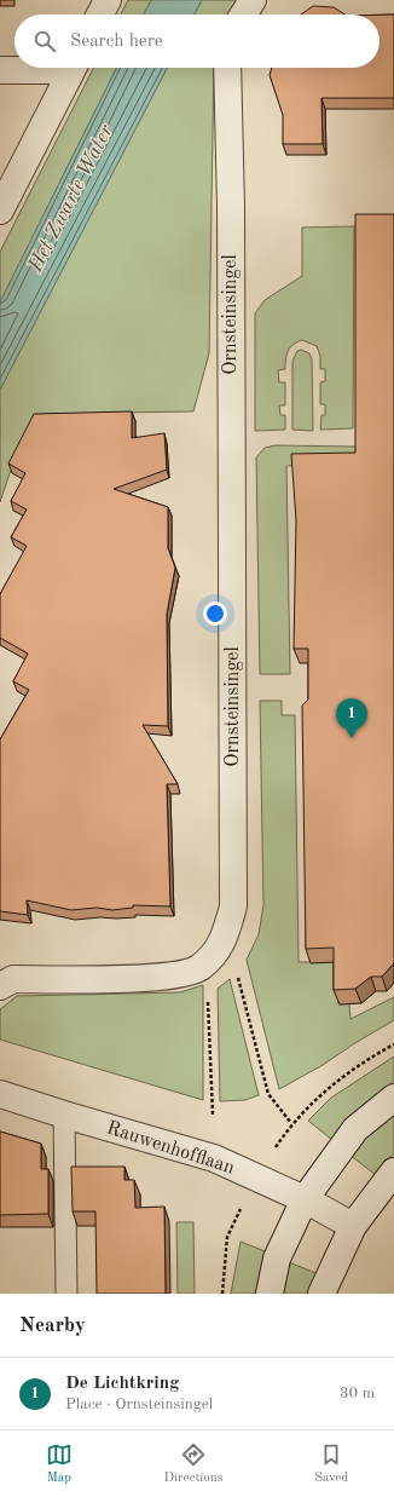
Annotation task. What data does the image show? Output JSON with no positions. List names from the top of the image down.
{
  "streets": {
    "street": ["Ornsteinsingel", "Rauwenhofflaan"]
  },
  "water": ["Het Zwarte Water"],
  "page": {
    "search": "Search here",
    "pins": "1",
    "heading": "Nearby",
    "list": [
      {
        "mark": "1",
        "name": "De Lichtkring",
        "note": "Place · Ornsteinsingel",
        "value": "30 m"
      }
    ],
    "nav": ["Map", "Directions", "Saved"]
  }
}
